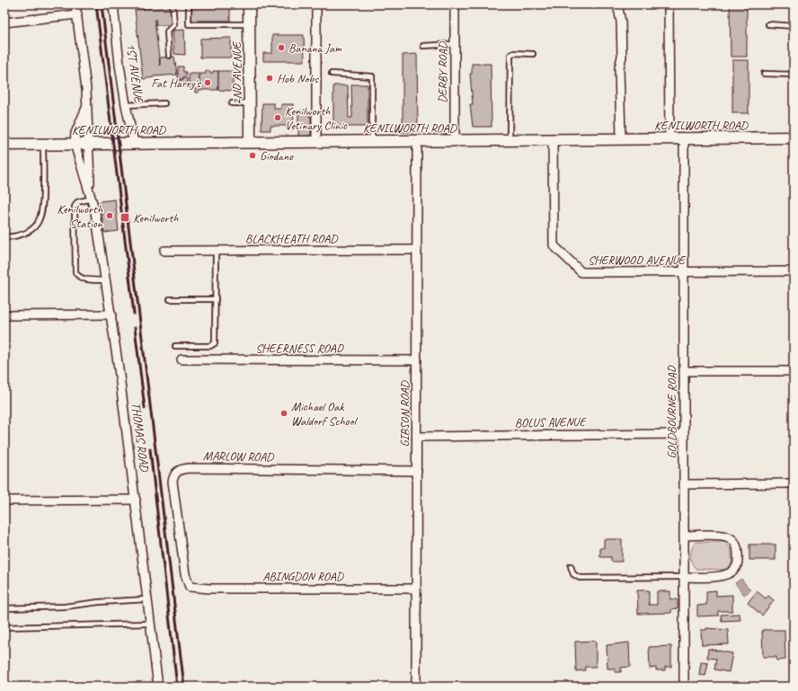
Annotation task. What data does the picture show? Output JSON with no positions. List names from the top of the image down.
{
  "streets": {
    "street": [
      "1ST AVENUE",
      "DERBY ROAD",
      "2ND AVENUE",
      "KENILWORTH ROAD",
      "BLACKHEATH ROAD",
      "SHERWOOD AVENUE",
      "SHEERNESS ROAD",
      "GOLDBOURNE ROAD",
      "GIBSON ROAD",
      "BOLUS AVENUE",
      "THOMAS ROAD",
      "MARLOW ROAD",
      "ABINGDON ROAD"
    ]
  },
  "crossings": [
    ["1ST AVENUE", "KENILWORTH ROAD"],
    ["DERBY ROAD", "KENILWORTH ROAD"],
    ["2ND AVENUE", "KENILWORTH ROAD"],
    ["KENILWORTH ROAD", "SHERWOOD AVENUE"],
    ["KENILWORTH ROAD", "GOLDBOURNE ROAD"],
    ["KENILWORTH ROAD", "GIBSON ROAD"],
    ["KENILWORTH ROAD", "THOMAS ROAD"],
    ["BLACKHEATH ROAD", "GIBSON ROAD"],
    ["SHERWOOD AVENUE", "GOLDBOURNE ROAD"],
    ["SHEERNESS ROAD", "GIBSON ROAD"],
    ["GOLDBOURNE ROAD", "BOLUS AVENUE"],
    ["GIBSON ROAD", "BOLUS AVENUE"],
    ["GIBSON ROAD", "MARLOW ROAD"],
    ["GIBSON ROAD", "ABINGDON ROAD"],
    ["MARLOW ROAD", "ABINGDON ROAD"]
  ],
  "places": {
    "other": [
      "Banana Jam",
      "Hob Nobs",
      "Fat Harry's",
      "Kenilworth Vetinary Clinic",
      "Giodano",
      "Kenilworth Station",
      "Michael Oak Waldorf School"
    ],
    "transit": ["Kenilworth"]
  }
}
